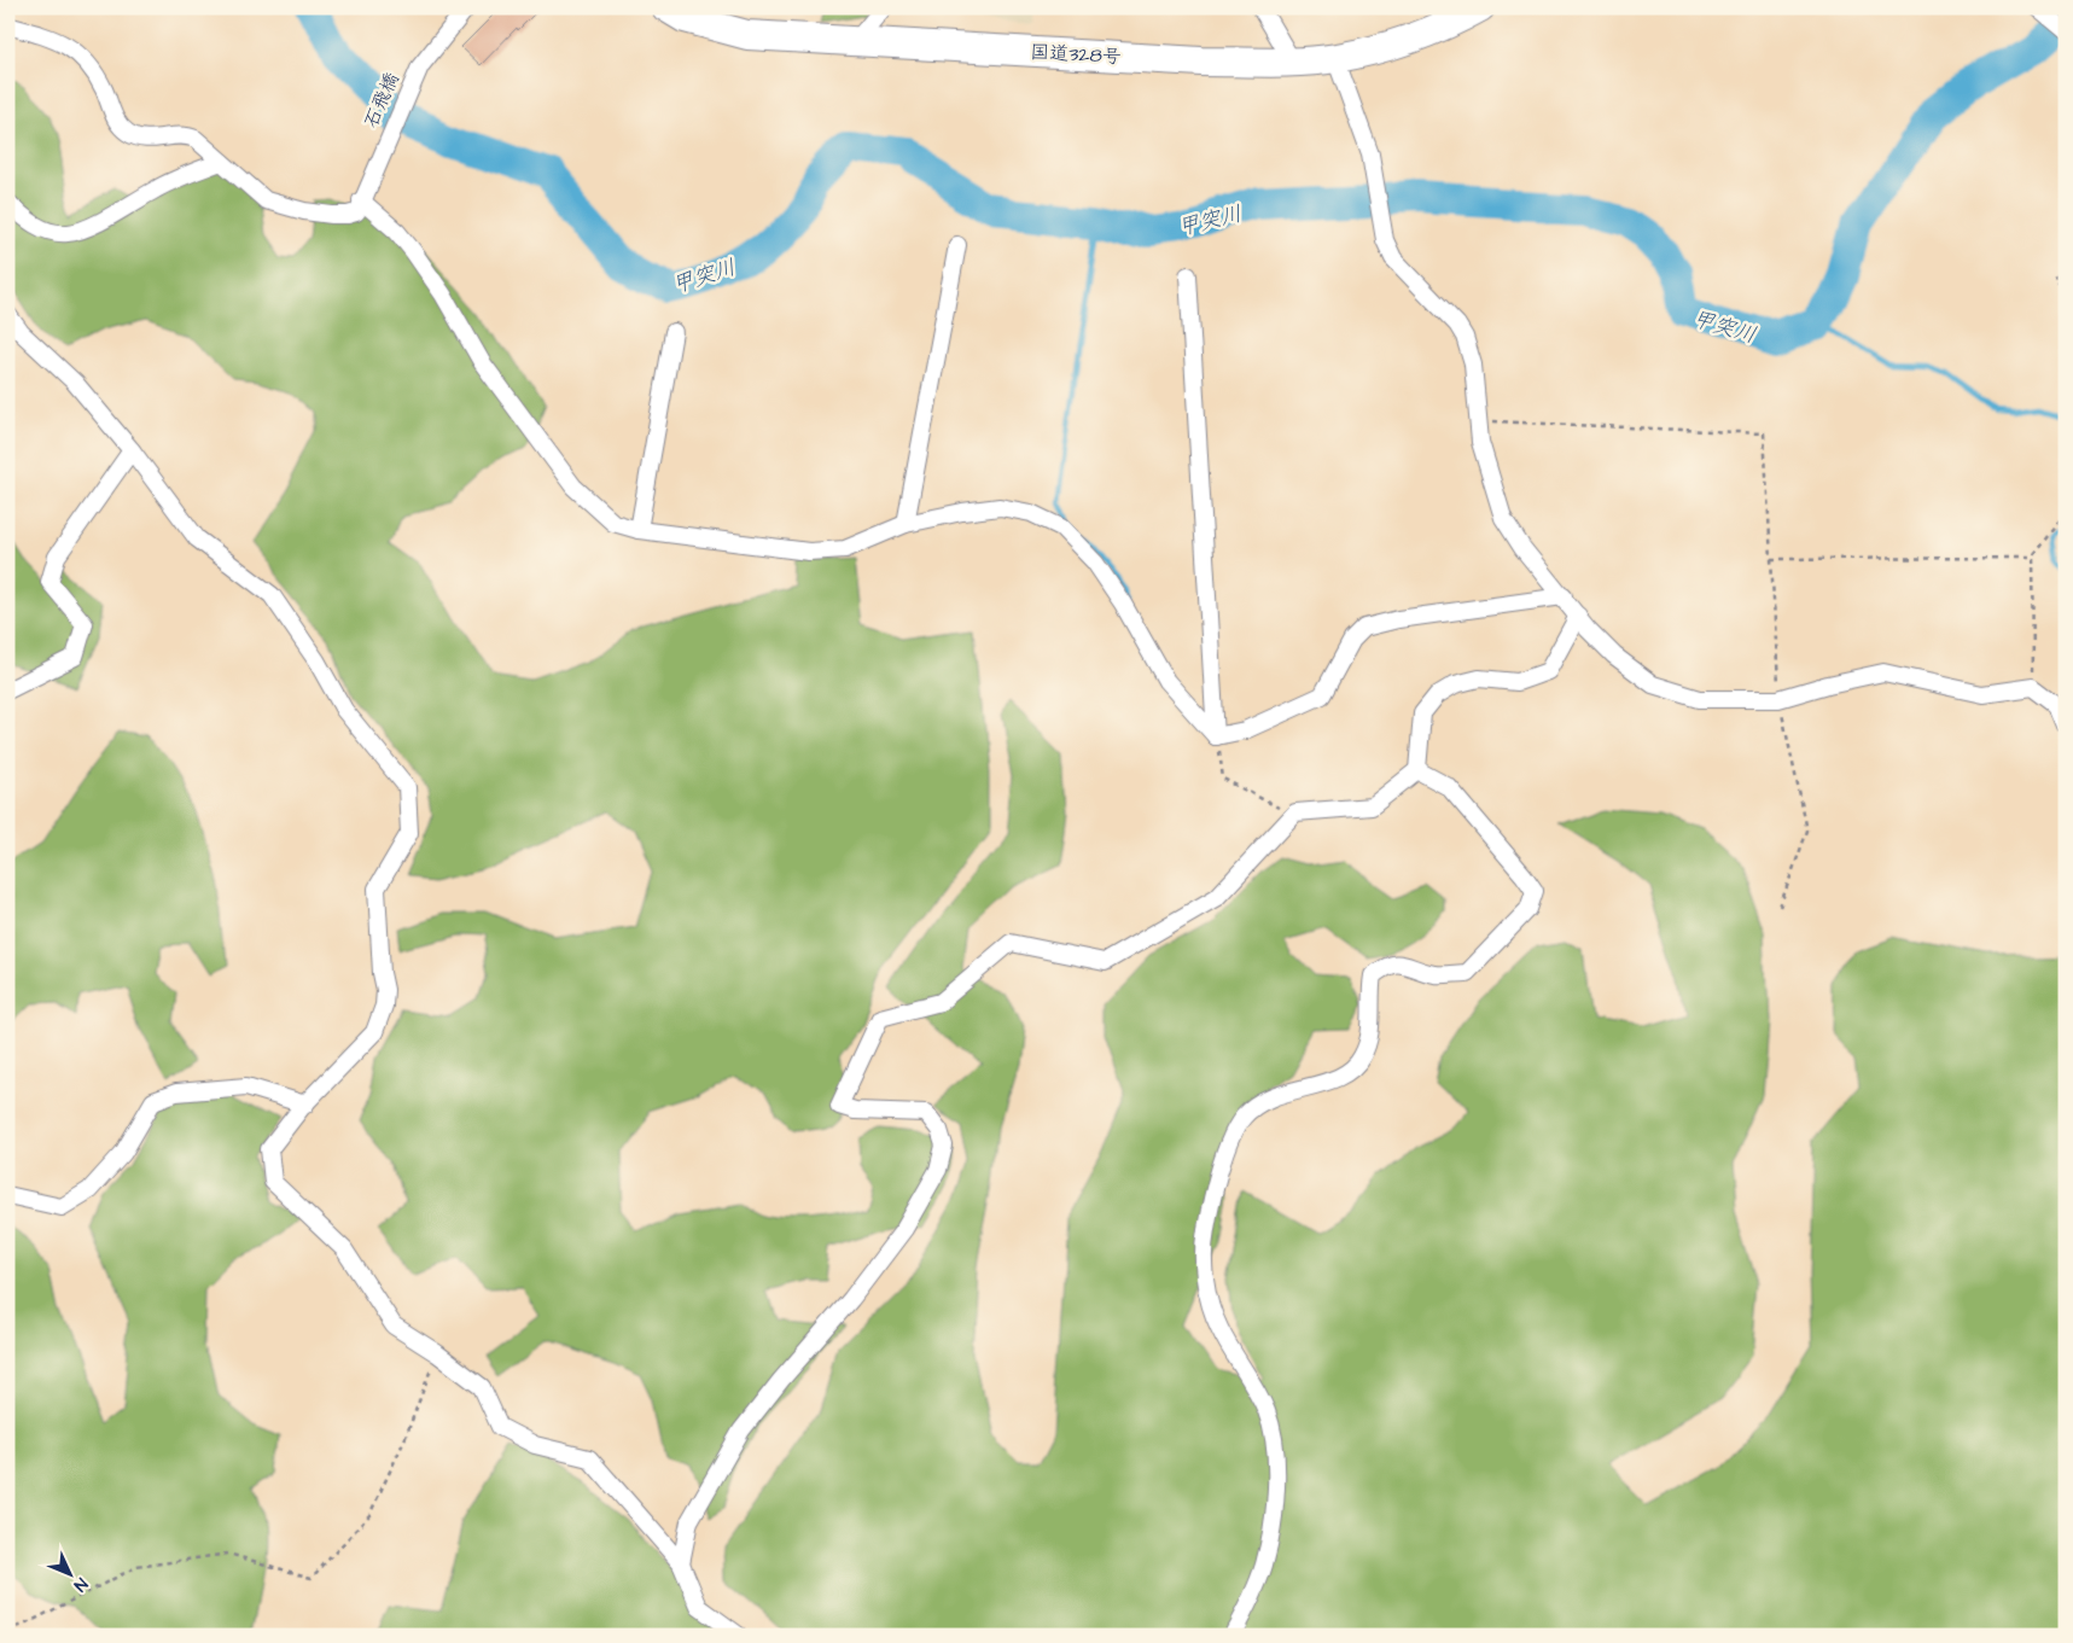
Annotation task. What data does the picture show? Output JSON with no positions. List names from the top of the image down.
{
  "streets": {
    "highway": ["国道328号"],
    "street": ["石飛橋"]
  },
  "water": ["甲突川"],
  "north": "bottom right"
}
